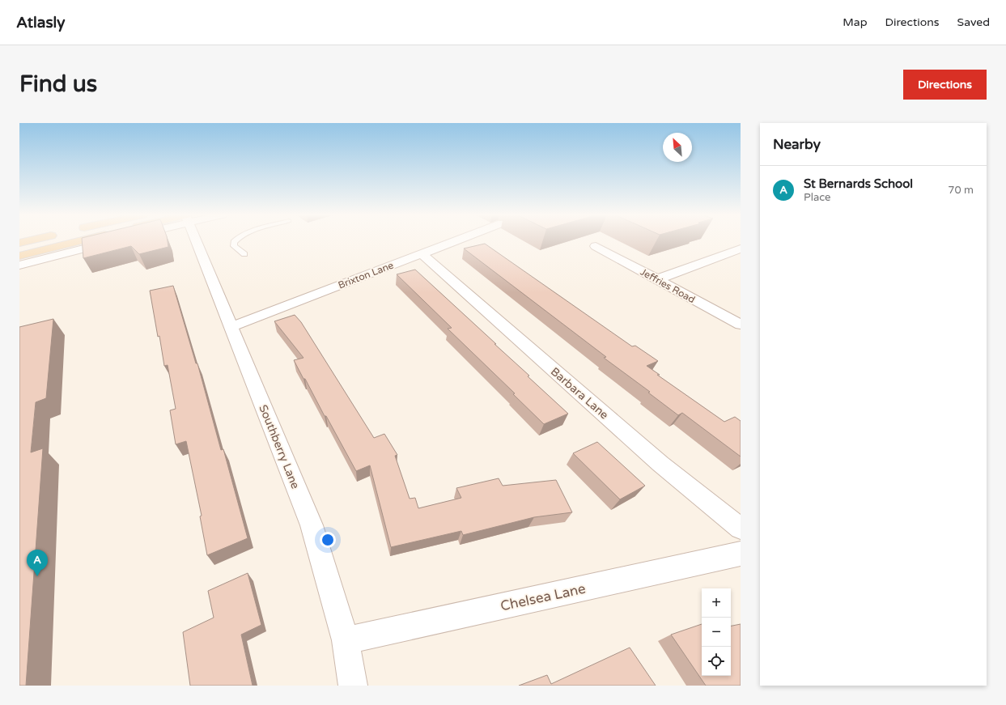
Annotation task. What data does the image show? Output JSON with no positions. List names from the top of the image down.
{
  "streets": {
    "street": [
      "Brixton Lane",
      "Jeffries Road",
      "Barbara Lane",
      "Southberry Lane",
      "Chelsea Lane"
    ]
  },
  "crossings": [
    ["Brixton Lane", "Barbara Lane"],
    ["Brixton Lane", "Southberry Lane"],
    ["Southberry Lane", "Chelsea Lane"]
  ],
  "north": "top left",
  "page": {
    "header": "Atlasly",
    "nav": ["Map", "Directions", "Saved"],
    "buttons": "Directions",
    "title": "Find us",
    "heading": "Nearby",
    "list": [
      {
        "mark": "A",
        "name": "St Bernards School",
        "note": "Place",
        "value": "70 m"
      }
    ],
    "pins": "A",
    "map_buttons": ["+", "−"]
  }
}
